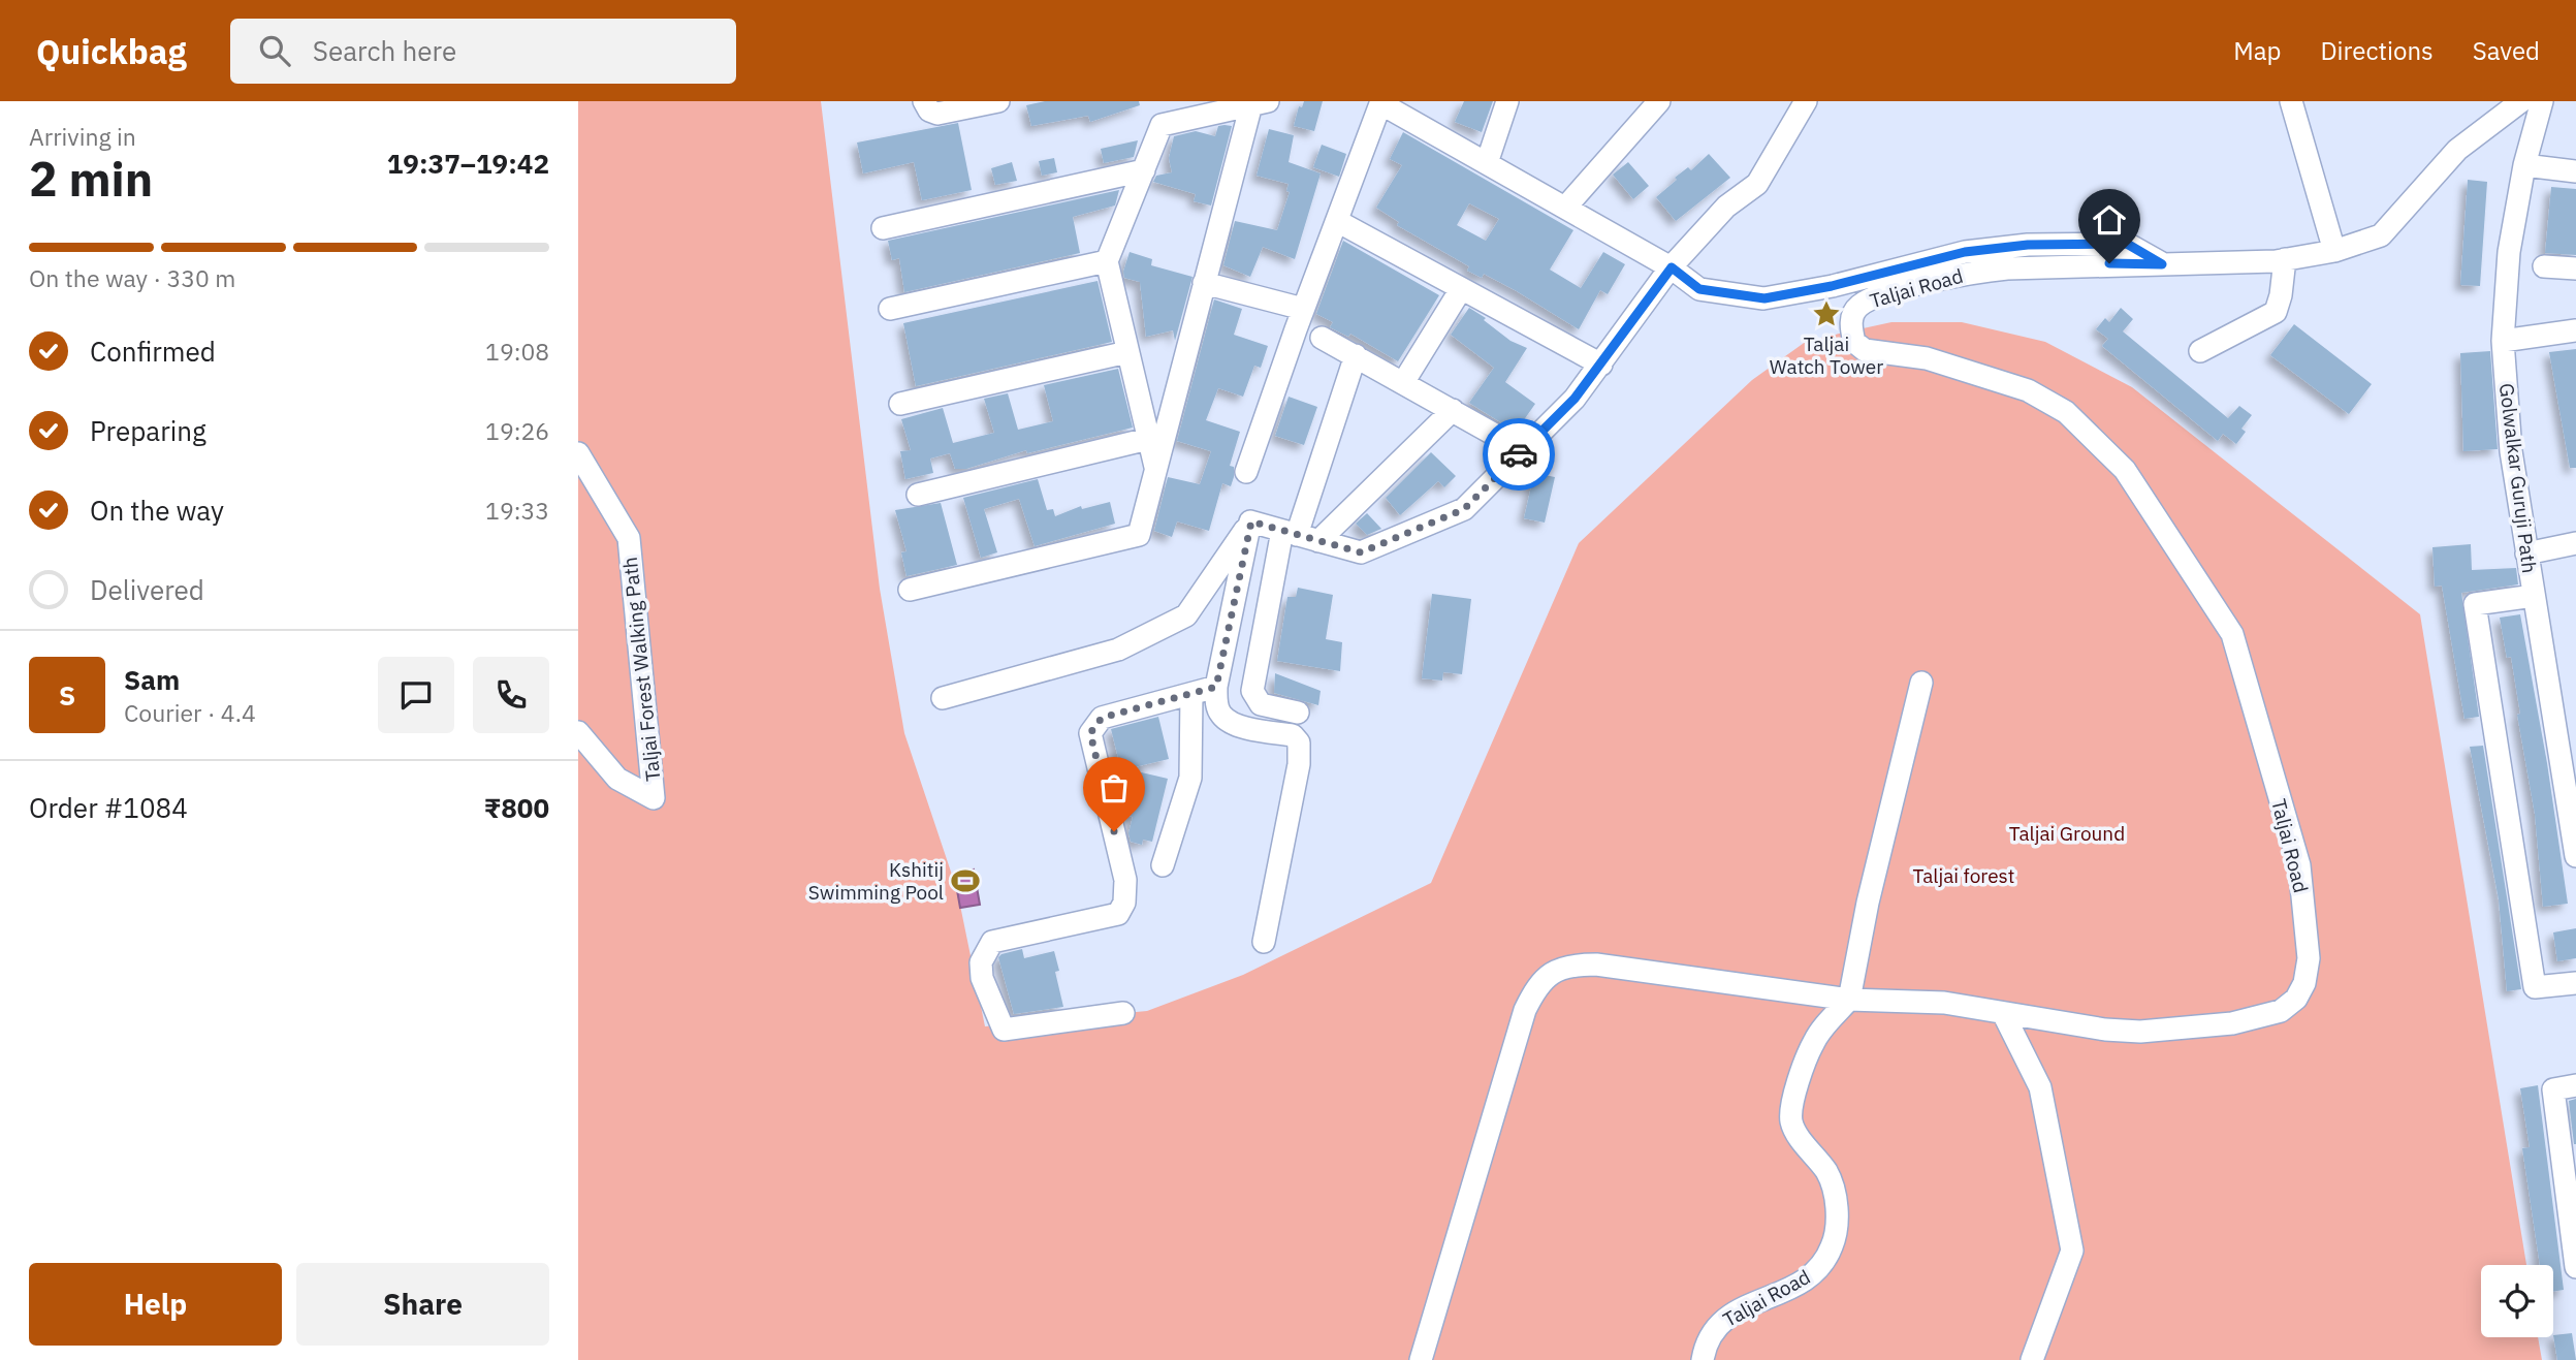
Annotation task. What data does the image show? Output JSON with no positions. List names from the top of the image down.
{
  "streets": {
    "street": ["Taljai Road", "Golwalkar Guruji Path", "Taljai Forest Walking Path"]
  },
  "parks": ["Taljai Ground", "Taljai forest"],
  "places": {
    "place": ["Taljai Watch Tower"],
    "sports": ["Kshitij Swimming Pool"]
  },
  "page": {
    "header": "Quickbag",
    "search": "Search here",
    "nav": ["Map", "Directions", "Saved"],
    "heading": ["2 min", "Arriving in", "19:37–19:42"],
    "panel": [
      "Sam",
      "Courier · 4.4",
      "Order #1084",
      "₹800"
    ],
    "bar": "On the way · 330 m",
    "list": [
      ["Confirmed", "19:08"],
      ["Preparing", "19:26"],
      ["On the way", "19:33"],
      "Delivered"
    ],
    "round": "S",
    "buttons": ["Help", "Share"]
  }
}
